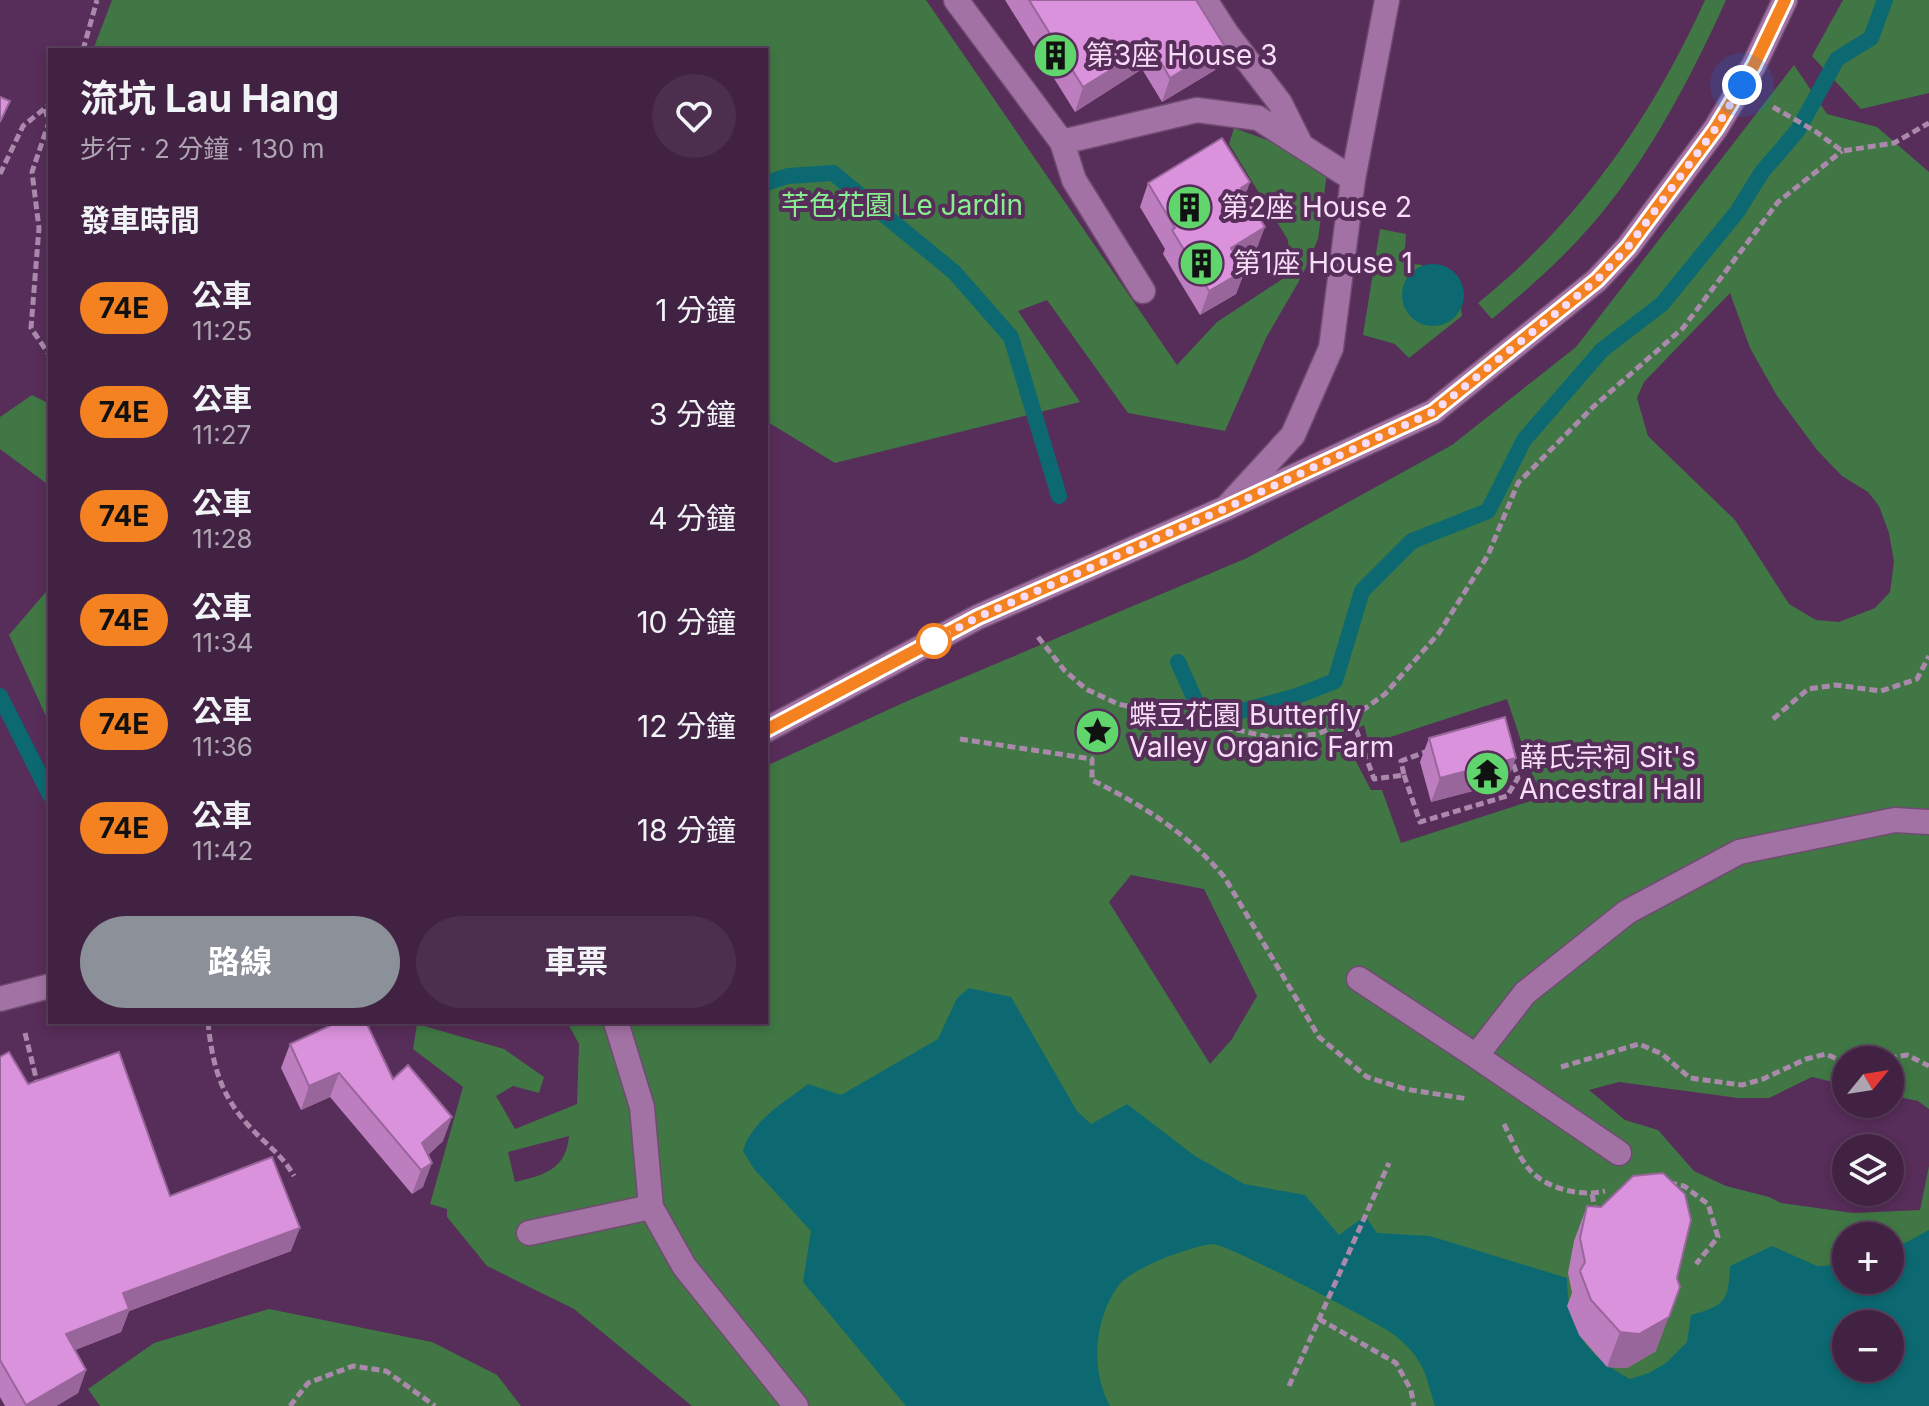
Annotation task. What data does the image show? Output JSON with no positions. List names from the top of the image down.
{
  "parks": ["芊色花園 Le Jardin"],
  "places": {
    "building": ["第3座 House 3", "第2座 House 2", "第1座 House 1"],
    "place": ["蝶豆花園 Butterfly Valley Organic Farm"],
    "temple": ["薛氏宗祠 Sit's Ancestral Hall"]
  },
  "lines": ["bus line 74E"],
  "north": "top right",
  "page": {
    "heading": [
      ["流坑 Lau Hang", "步行 · 2 分鐘 · 130 m"],
      "發車時間"
    ],
    "list": [
      {
        "mark": "74E",
        "name": "公車",
        "note": "11:25",
        "value": "1 分鐘"
      },
      {
        "mark": "74E",
        "name": "公車",
        "note": "11:27",
        "value": "3 分鐘"
      },
      {
        "mark": "74E",
        "name": "公車",
        "note": "11:28",
        "value": "4 分鐘"
      },
      {
        "mark": "74E",
        "name": "公車",
        "note": "11:34",
        "value": "10 分鐘"
      },
      {
        "mark": "74E",
        "name": "公車",
        "note": "11:36",
        "value": "12 分鐘"
      },
      {
        "mark": "74E",
        "name": "公車",
        "note": "11:42",
        "value": "18 分鐘"
      }
    ],
    "buttons": ["路線", "車票"],
    "map_buttons": ["+", "−"]
  }
}
